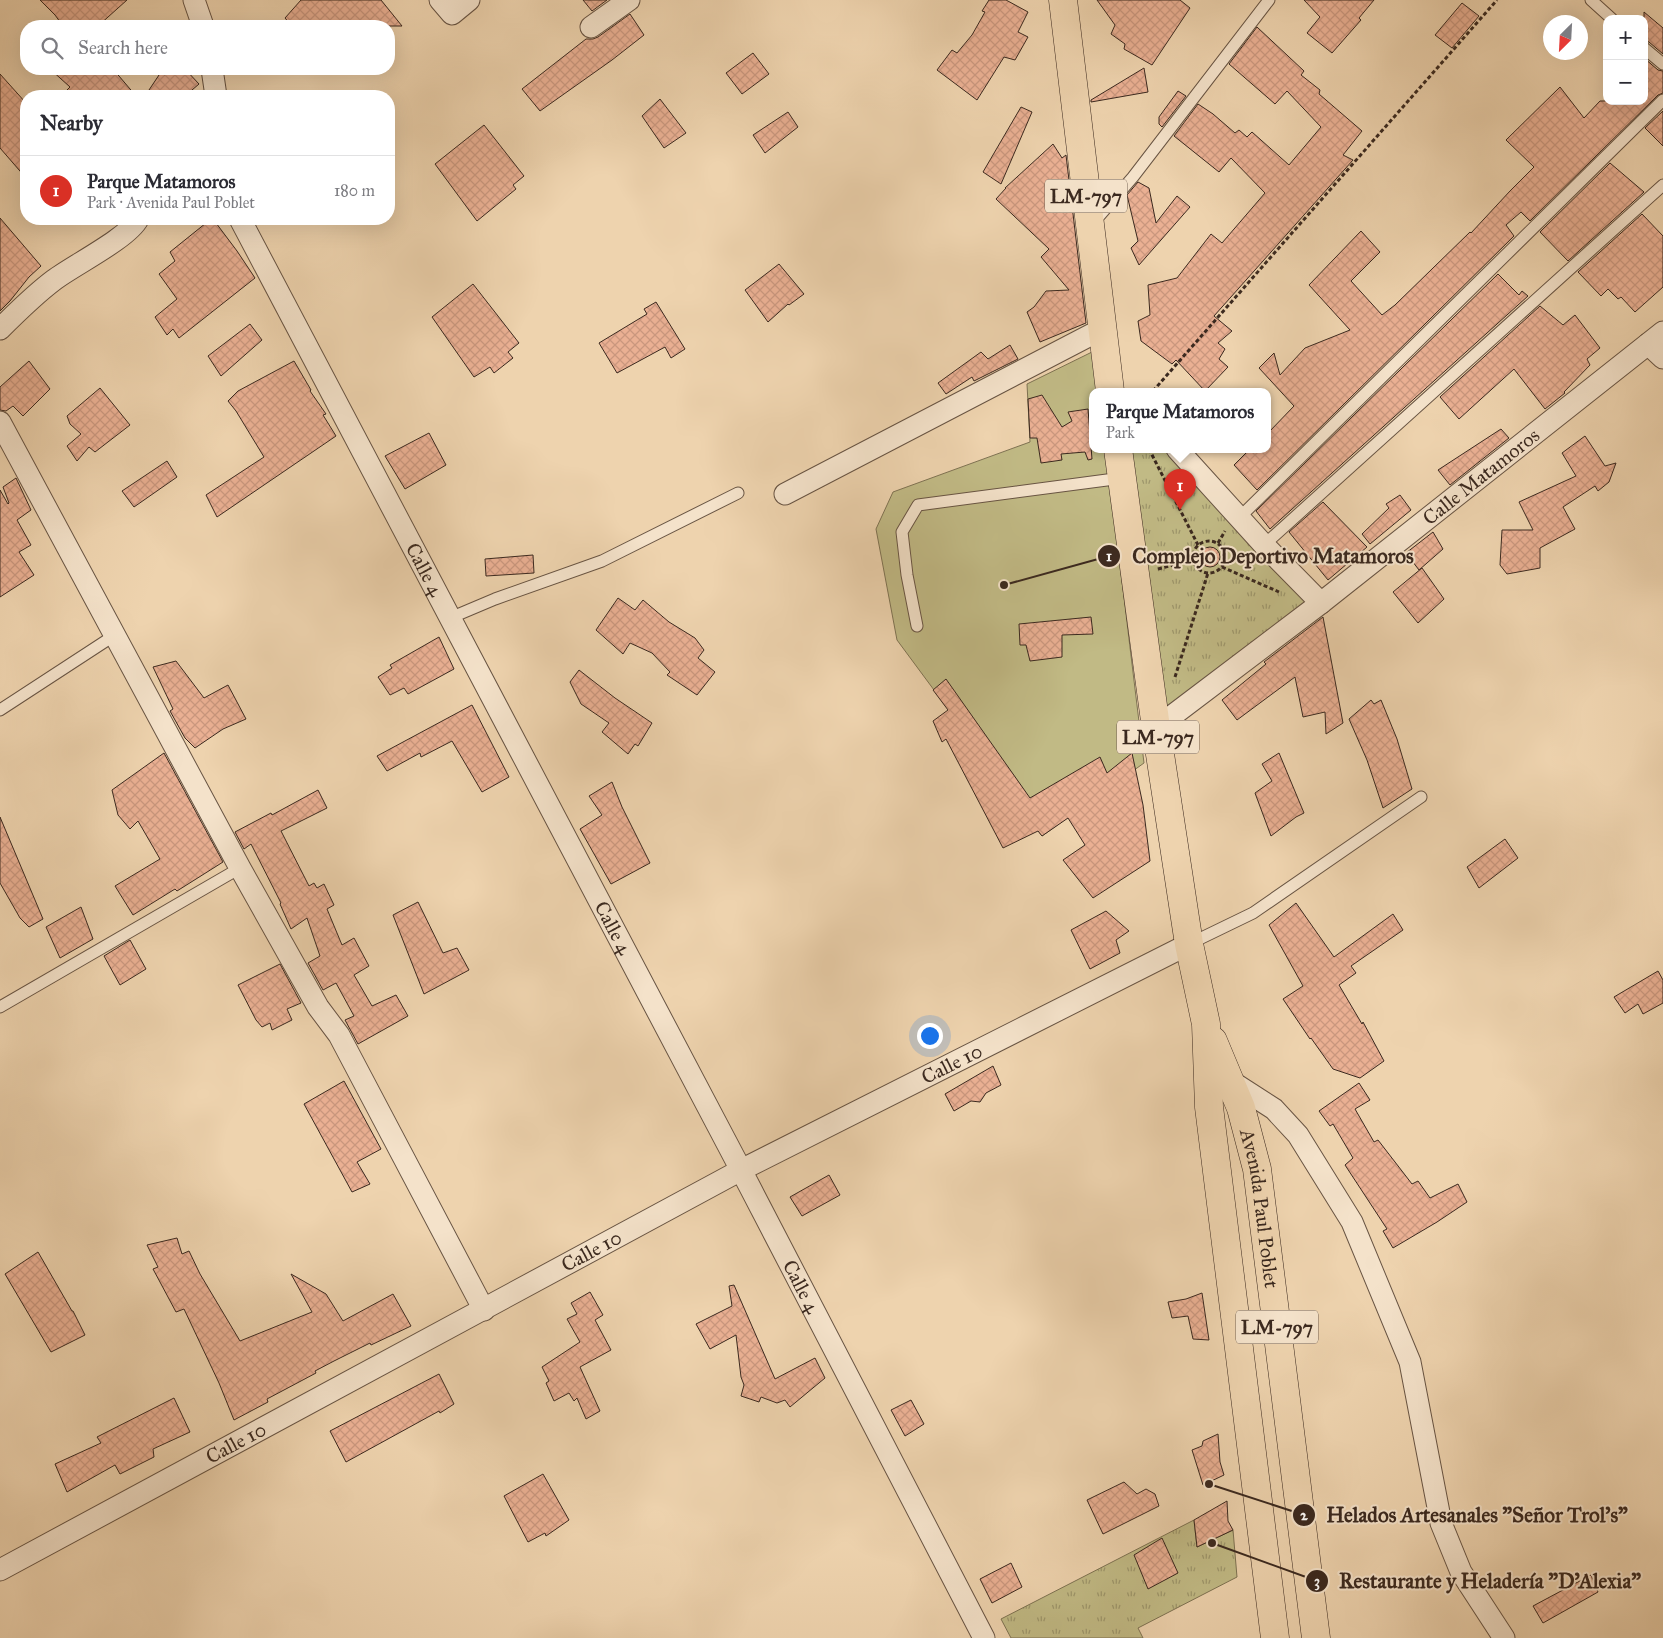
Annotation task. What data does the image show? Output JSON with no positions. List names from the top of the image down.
{
  "streets": {
    "main road": ["LM-797", "Avenida Paul Poblet"],
    "street": ["Calle Matamoros", "Calle 4", "Calle 10"]
  },
  "crossings": [
    ["Calle Matamoros", "Avenida Paul Poblet"],
    ["Calle 4", "Calle 10"],
    ["Calle 10", "Avenida Paul Poblet"]
  ],
  "places": ["Complejo Deportivo Matamoros", "Helados Artesanales \"Señor Trol's\"", "Restaurante y Heladería \"D'Alexia\""],
  "north": "bottom left",
  "page": {
    "map_buttons": ["+", "−"],
    "search": "Search here",
    "heading": "Nearby",
    "list": [
      {
        "mark": "1",
        "name": "Parque Matamoros",
        "note": "Park · Avenida Paul Poblet",
        "value": "180 m"
      }
    ],
    "popup": ["Parque Matamoros", "Park"],
    "pins": "1"
  }
}
